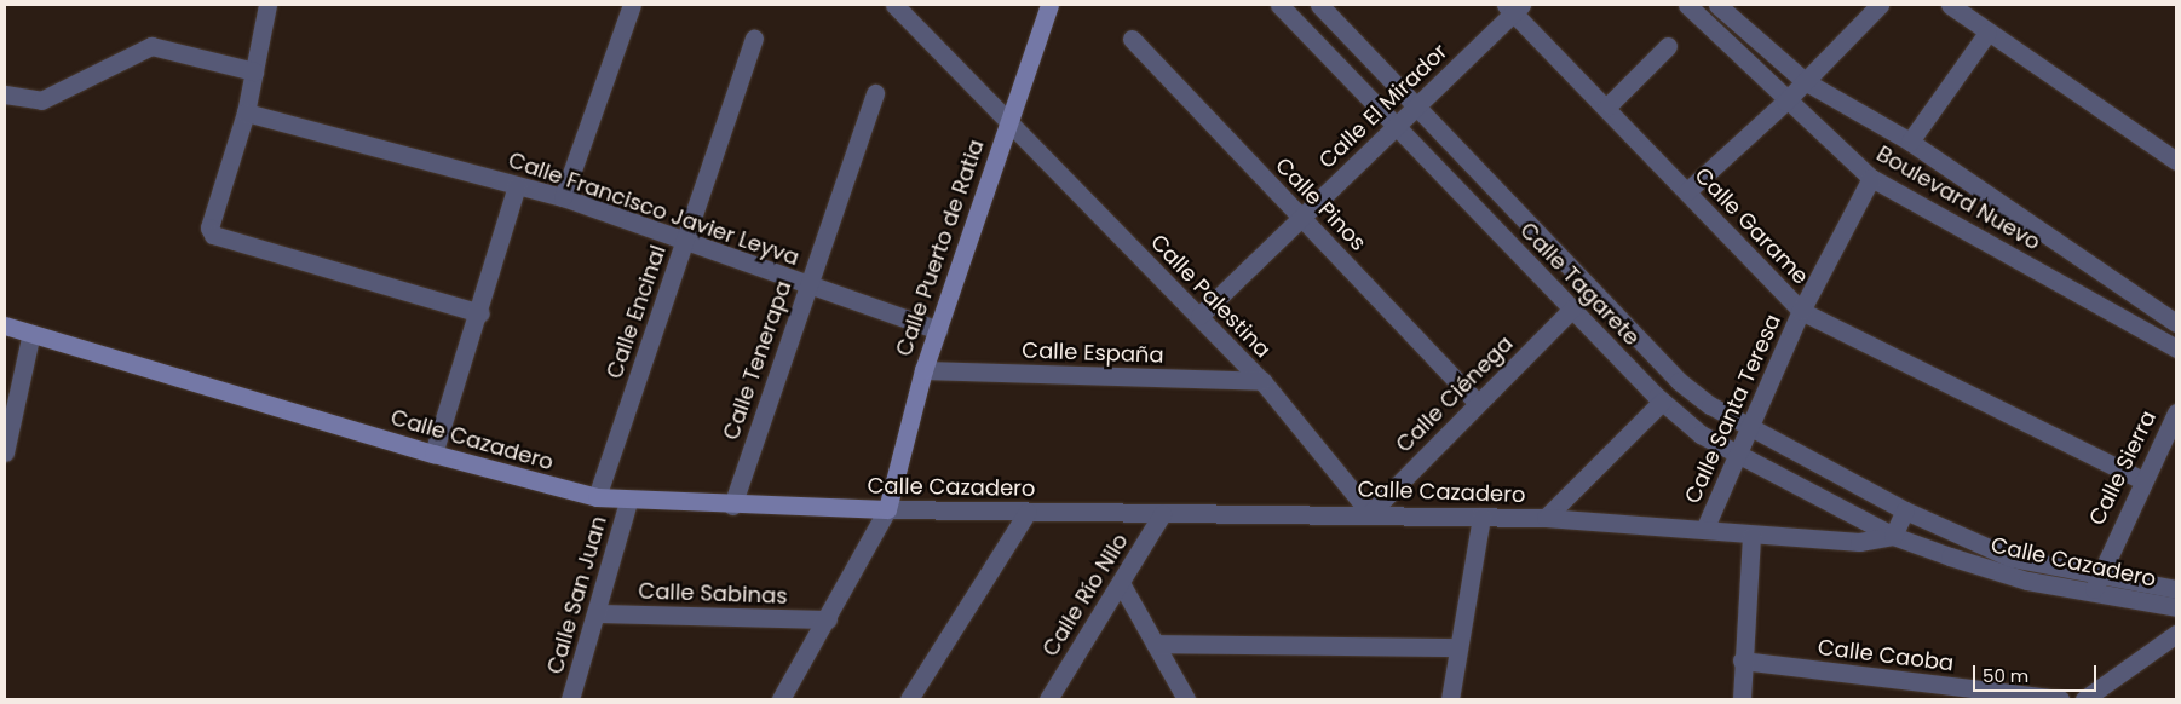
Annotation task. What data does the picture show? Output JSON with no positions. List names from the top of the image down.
{
  "streets": {
    "street": [
      "Calle El Mirador",
      "Boulevard Nuevo",
      "Calle Pinos",
      "Calle Francisco Javier Leyva",
      "Calle Garame",
      "Calle Puerto de Ratia",
      "Calle Tagarete",
      "Calle Palestina",
      "Calle Encinal",
      "Calle España",
      "Calle Tenerapa",
      "Calle Ciénega",
      "Calle Santa Teresa",
      "Calle Cazadero",
      "Calle Sierra",
      "Calle Sabinas",
      "Calle San Juan",
      "Calle Río Nilo",
      "Calle Caoba"
    ]
  },
  "crossings": [
    ["Calle El Mirador", "Calle Pinos"],
    ["Calle El Mirador", "Calle Garame"],
    ["Calle El Mirador", "Calle Tagarete"],
    ["Calle El Mirador", "Calle Palestina"],
    ["Boulevard Nuevo", "Calle Santa Teresa"],
    ["Calle Pinos", "Calle Ciénega"],
    ["Calle Francisco Javier Leyva", "Calle Puerto de Ratia"],
    ["Calle Francisco Javier Leyva", "Calle Encinal"],
    ["Calle Francisco Javier Leyva", "Calle Tenerapa"],
    ["Calle Garame", "Calle Santa Teresa"],
    ["Calle Garame", "Calle Sierra"],
    ["Calle Puerto de Ratia", "Calle Palestina"],
    ["Calle Puerto de Ratia", "Calle España"],
    ["Calle Puerto de Ratia", "Calle Cazadero"],
    ["Calle Tagarete", "Calle Ciénega"],
    ["Calle Tagarete", "Calle Santa Teresa"],
    ["Calle Tagarete", "Calle Cazadero"],
    ["Calle Palestina", "Calle España"],
    ["Calle Palestina", "Calle Ciénega"],
    ["Calle Palestina", "Calle Cazadero"],
    ["Calle Encinal", "Calle Cazadero"],
    ["Calle Tenerapa", "Calle Cazadero"],
    ["Calle Ciénega", "Calle Cazadero"],
    ["Calle Santa Teresa", "Calle Cazadero"],
    ["Calle Cazadero", "Calle Sierra"],
    ["Calle Cazadero", "Calle San Juan"],
    ["Calle Cazadero", "Calle Río Nilo"],
    ["Calle Sabinas", "Calle San Juan"]
  ],
  "scale_bar": "50 m"
}
